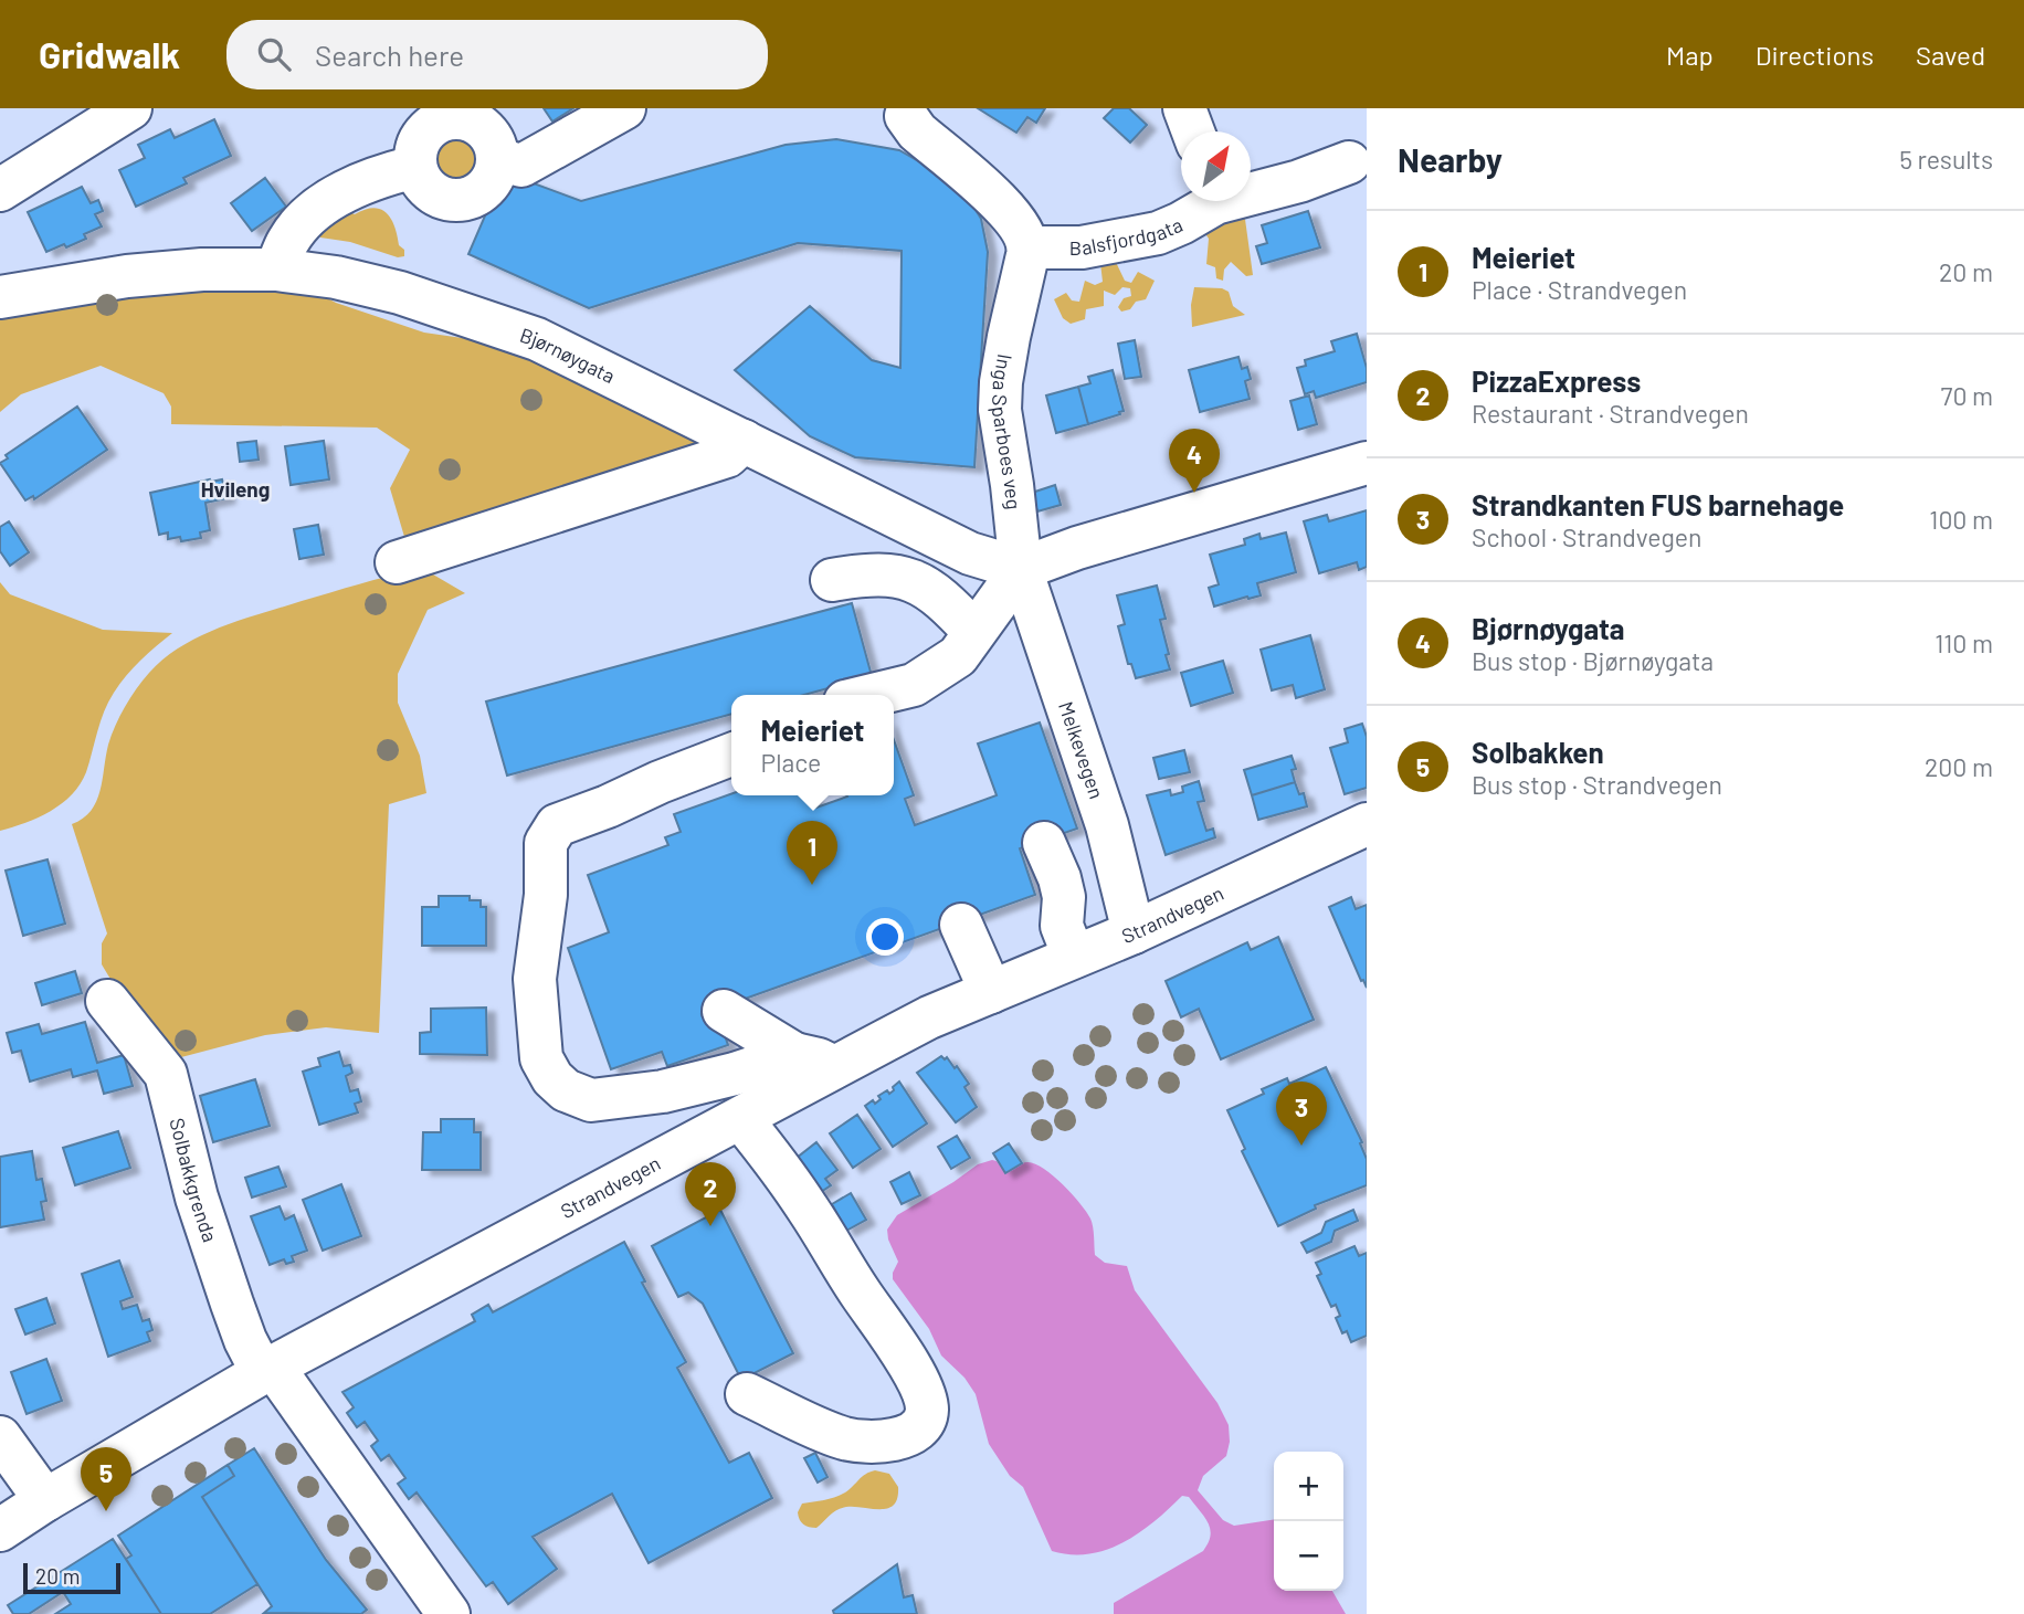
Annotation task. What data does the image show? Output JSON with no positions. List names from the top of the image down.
{
  "streets": {
    "street": [
      "Balsfjordgata",
      "Bjørnøygata",
      "Inga Sparboes veg",
      "Melkevegen",
      "Strandvegen",
      "Solbakkgrenda"
    ]
  },
  "crossings": [
    ["Balsfjordgata", "Inga Sparboes veg"],
    ["Bjørnøygata", "Inga Sparboes veg"],
    ["Bjørnøygata", "Melkevegen"],
    ["Inga Sparboes veg", "Melkevegen"],
    ["Melkevegen", "Strandvegen"],
    ["Strandvegen", "Solbakkgrenda"]
  ],
  "districts": ["Hvileng"],
  "scale_bar": "20 m",
  "north": "top right",
  "page": {
    "header": "Gridwalk",
    "search": "Search here",
    "nav": ["Map", "Directions", "Saved"],
    "heading": ["Nearby", "5 results"],
    "list": [
      {
        "mark": "1",
        "name": "Meieriet",
        "note": "Place · Strandvegen",
        "value": "20 m"
      },
      {
        "mark": "2",
        "name": "PizzaExpress",
        "note": "Restaurant · Strandvegen",
        "value": "70 m"
      },
      {
        "mark": "3",
        "name": "Strandkanten FUS barnehage",
        "note": "School · Strandvegen",
        "value": "100 m"
      },
      {
        "mark": "4",
        "name": "Bjørnøygata",
        "note": "Bus stop · Bjørnøygata",
        "value": "110 m"
      },
      {
        "mark": "5",
        "name": "Solbakken",
        "note": "Bus stop · Strandvegen",
        "value": "200 m"
      }
    ],
    "pins": [
      "4",
      "1",
      "3",
      "2",
      "5"
    ],
    "popup": ["Meieriet", "Place"],
    "map_buttons": ["+", "−"],
    "scale": "20 m"
  }
}
